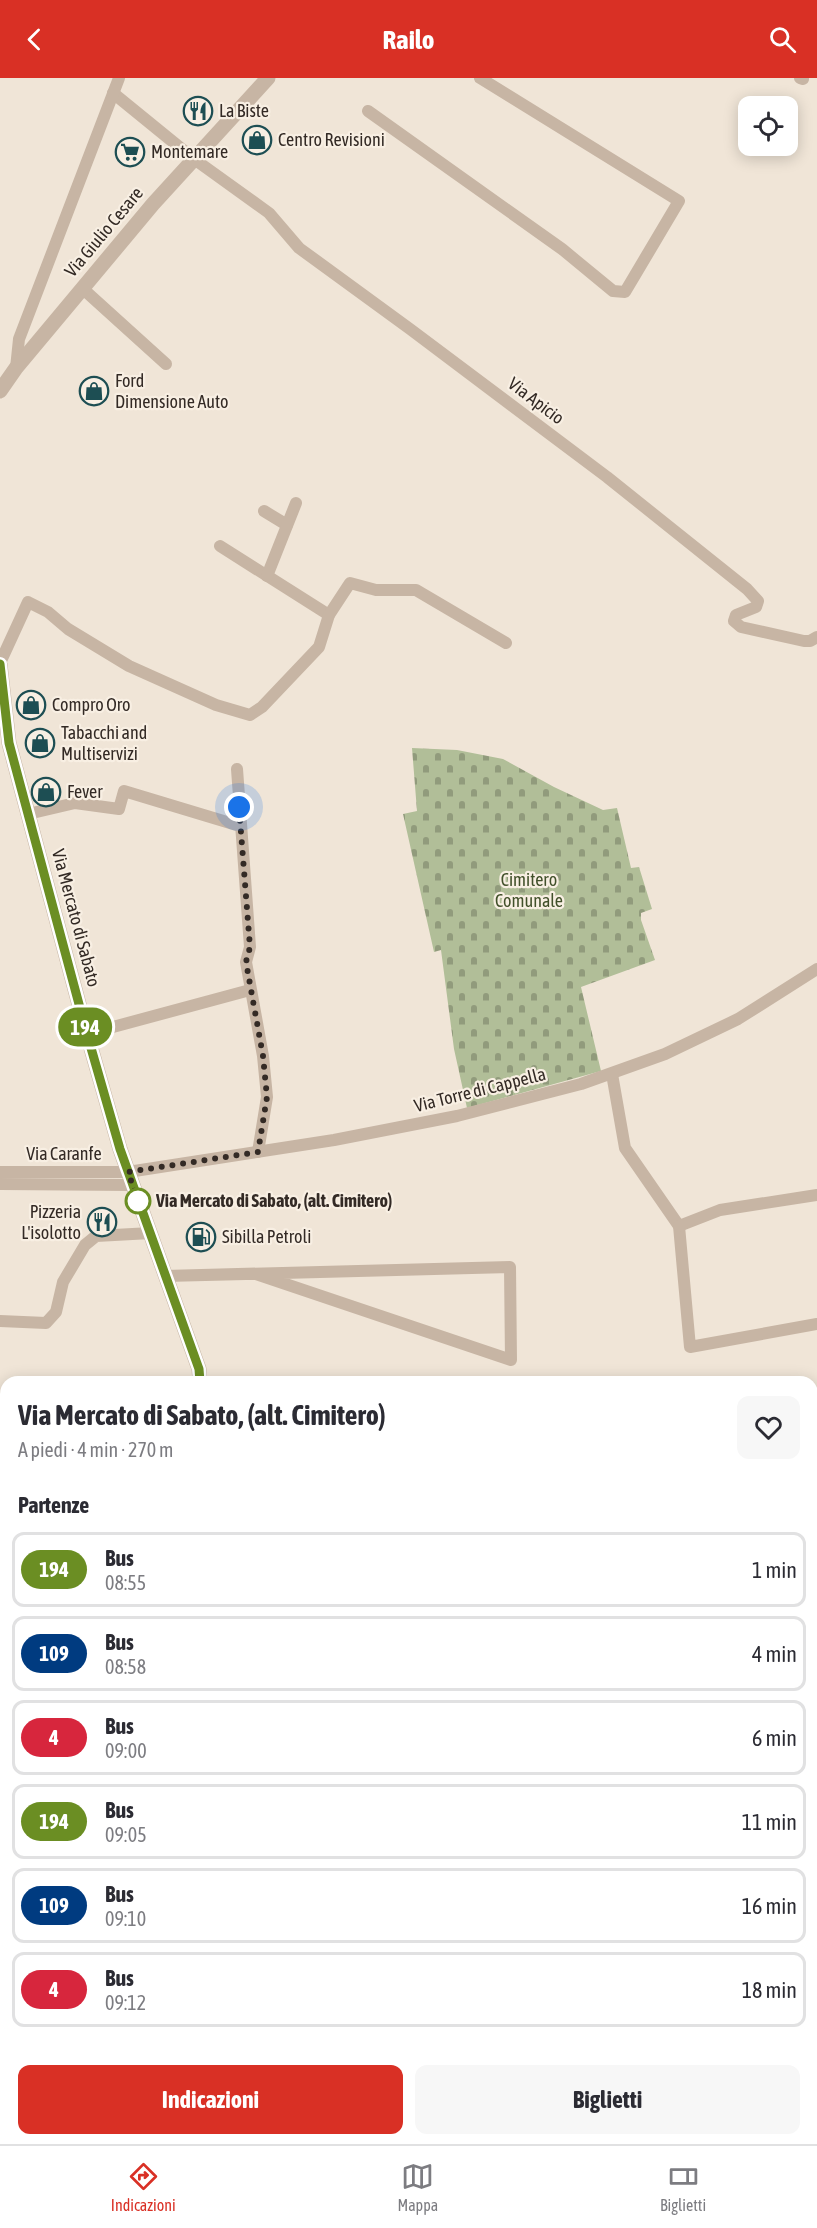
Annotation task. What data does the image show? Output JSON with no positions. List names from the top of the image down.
{
  "streets": {
    "street": [
      "Via Giulio Cesare",
      "Via Apicio",
      "Via Mercato di Sabato",
      "Via Torre di Cappella",
      "Via Caranfe"
    ]
  },
  "crossings": [
    ["Via Giulio Cesare", "Via Apicio"],
    ["Via Mercato di Sabato", "Via Torre di Cappella"],
    ["Via Mercato di Sabato", "Via Caranfe"],
    ["Via Torre di Cappella", "Via Caranfe"]
  ],
  "parks": ["Cimitero Comunale"],
  "places": {
    "restaurant": ["La Biste", "Pizzeria L'isolotto"],
    "shop": [
      "Centro Revisioni",
      "Ford Dimensione Auto",
      "Compro Oro",
      "Tabacchi and Multiservizi",
      "Fever"
    ],
    "supermarket": ["Montemare"],
    "other": ["Via Mercato di Sabato, (alt. Cimitero)"],
    "fuel station": ["Sibilla Petroli"]
  },
  "lines": ["bus line 194"],
  "page": {
    "header": "Railo",
    "on_map": "194",
    "heading": [
      ["Via Mercato di Sabato, (alt. Cimitero)", "A piedi · 4 min · 270 m"],
      "Partenze"
    ],
    "list": [
      {
        "mark": "194",
        "name": "Bus",
        "note": "08:55",
        "value": "1 min"
      },
      {
        "mark": "109",
        "name": "Bus",
        "note": "08:58",
        "value": "4 min"
      },
      {
        "mark": "4",
        "name": "Bus",
        "note": "09:00",
        "value": "6 min"
      },
      {
        "mark": "194",
        "name": "Bus",
        "note": "09:05",
        "value": "11 min"
      },
      {
        "mark": "109",
        "name": "Bus",
        "note": "09:10",
        "value": "16 min"
      },
      {
        "mark": "4",
        "name": "Bus",
        "note": "09:12",
        "value": "18 min"
      }
    ],
    "buttons": ["Indicazioni", "Biglietti"],
    "tabs": ["Indicazioni", "Mappa", "Biglietti"]
  }
}
